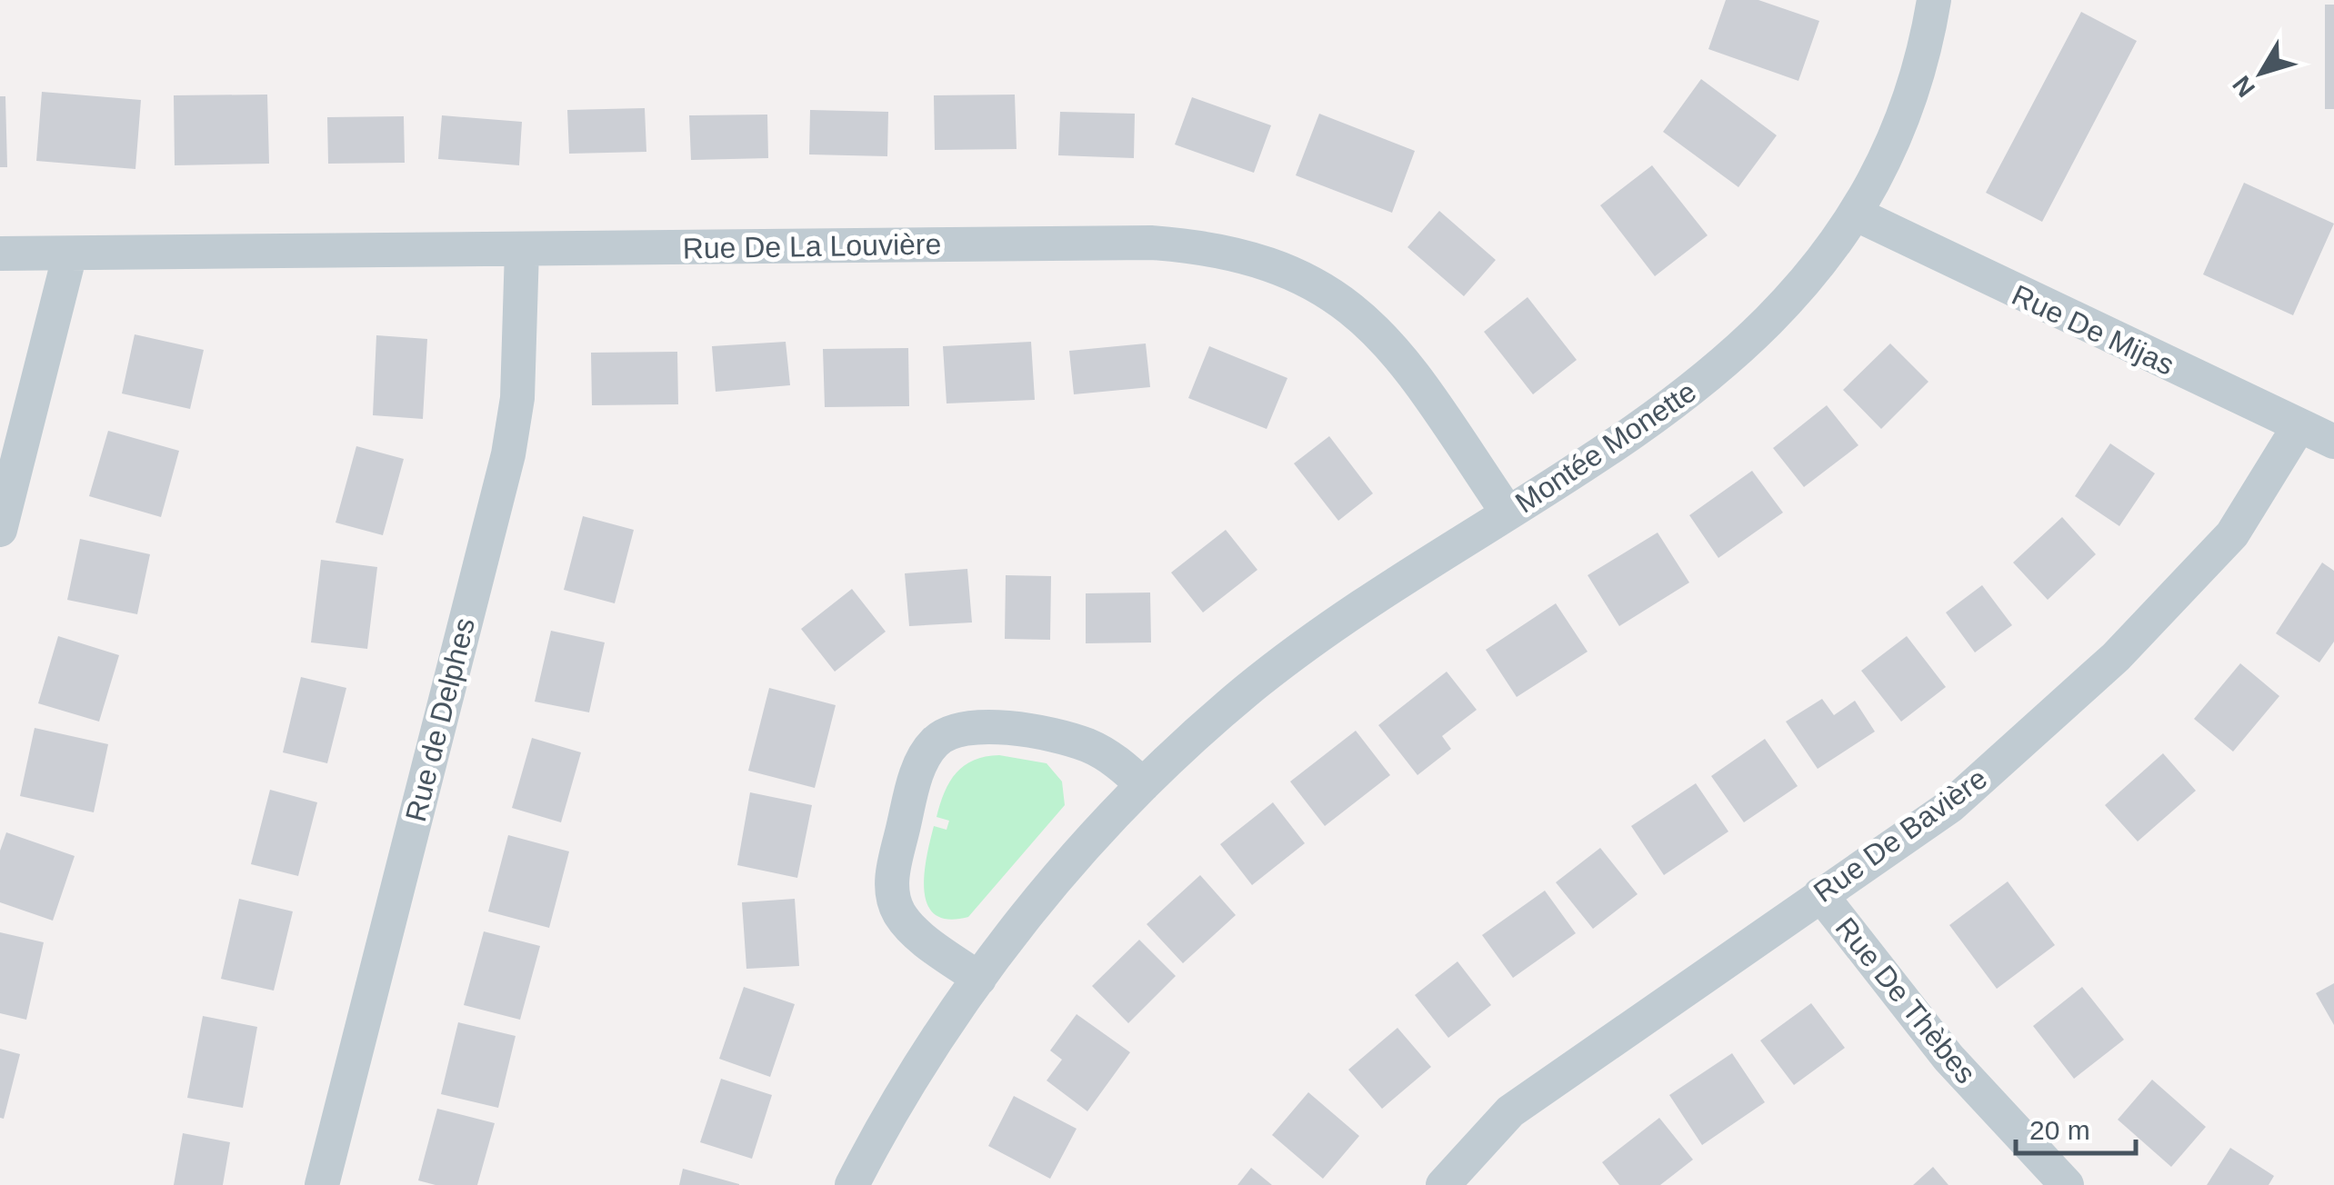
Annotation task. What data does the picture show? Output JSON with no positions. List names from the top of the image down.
{
  "streets": {
    "street": [
      "Rue De La Louvière",
      "Rue De Mijas",
      "Montée Monette",
      "Rue de Delphes",
      "Rue De Bavière",
      "Rue De Thèbes"
    ]
  },
  "crossings": [
    ["Rue De La Louvière", "Montée Monette"],
    ["Rue De La Louvière", "Rue de Delphes"],
    ["Rue De Mijas", "Montée Monette"],
    ["Rue De Mijas", "Rue De Bavière"],
    ["Rue De Bavière", "Rue De Thèbes"]
  ],
  "scale_bar": "20 m",
  "north": "bottom left"
}
